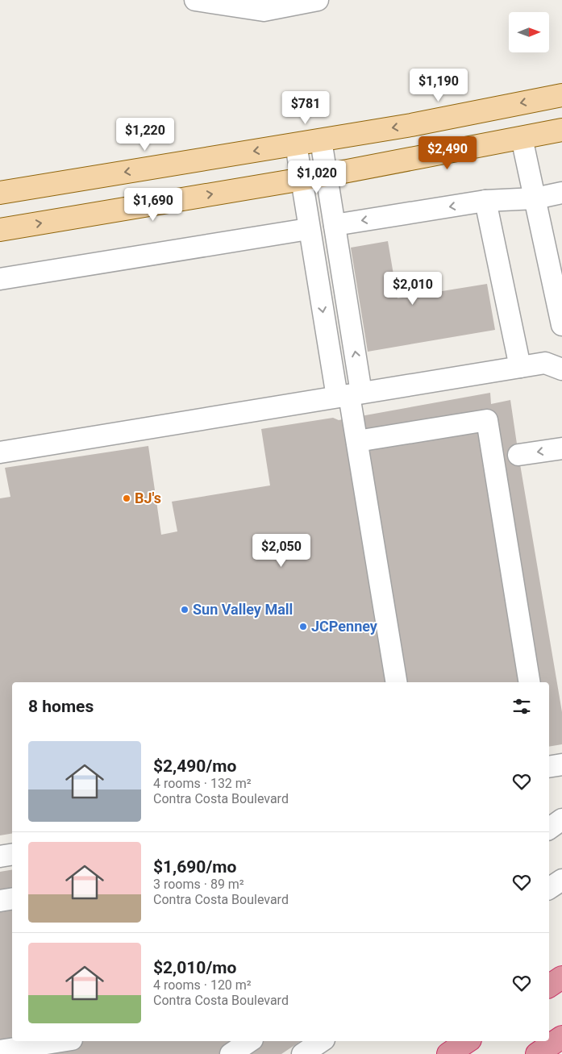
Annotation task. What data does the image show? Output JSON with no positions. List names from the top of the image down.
{
  "places": ["BJ's", "Sun Valley Mall", "JCPenney"],
  "north": "right",
  "page": {
    "price": [
      "$1,190",
      "$781",
      "$1,220",
      "$2,490",
      "$1,020",
      "$1,690",
      "$2,010",
      "$2,050"
    ],
    "heading": "8 homes",
    "list": [
      {
        "name": "$2,490/mo",
        "note": "4 rooms · 132 m² · Contra Costa Boulevard"
      },
      {
        "name": "$1,690/mo",
        "note": "3 rooms · 89 m² · Contra Costa Boulevard"
      },
      {
        "name": "$2,010/mo",
        "note": "4 rooms · 120 m² · Contra Costa Boulevard"
      }
    ]
  }
}
